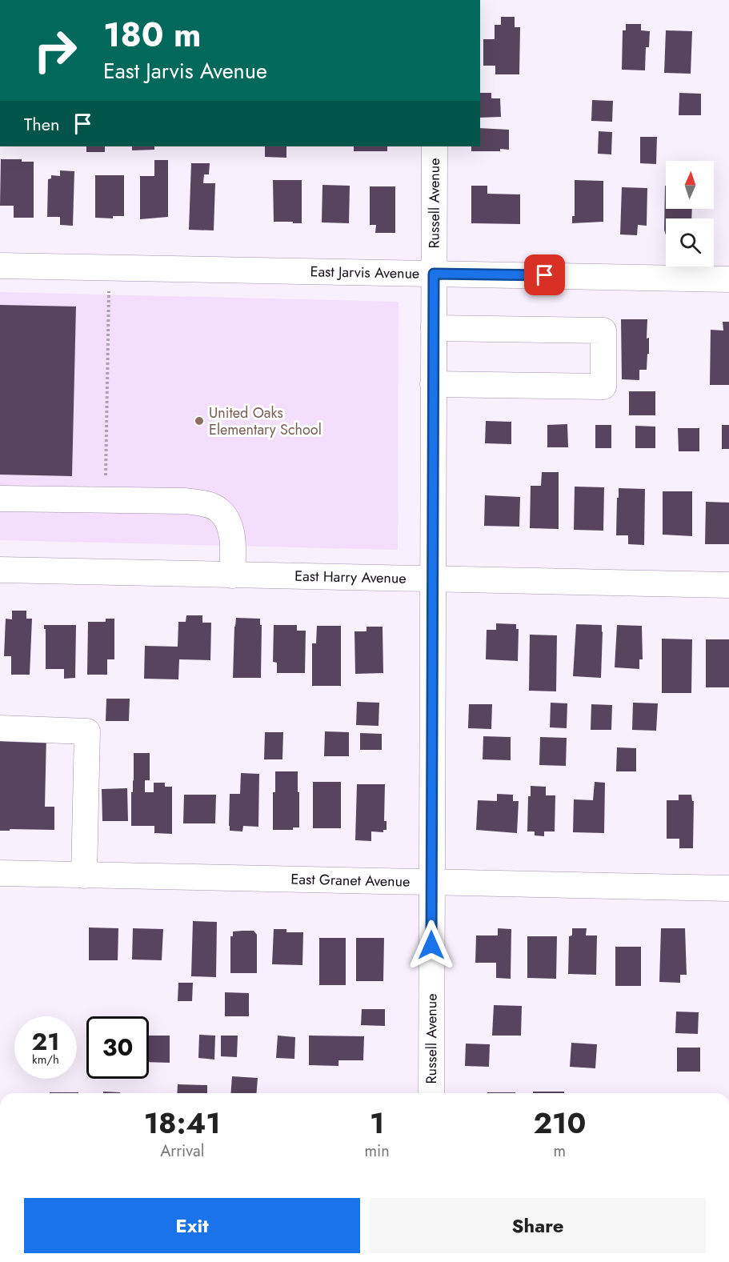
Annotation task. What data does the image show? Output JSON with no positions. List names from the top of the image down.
{
  "streets": {
    "street": [
      "Russell Avenue",
      "East Jarvis Avenue",
      "East Harry Avenue",
      "East Granet Avenue"
    ]
  },
  "crossings": [
    ["Russell Avenue", "East Jarvis Avenue"],
    ["Russell Avenue", "East Harry Avenue"],
    ["Russell Avenue", "East Granet Avenue"]
  ],
  "places": ["United Oaks Elementary School"],
  "north": "top",
  "page": {
    "turn": ["180 m", "East Jarvis Avenue"],
    "then": "Then",
    "speed": "21 km/h",
    "limit": "30",
    "eta": [
      "18:41",
      "Arrival",
      "1",
      "min",
      "210",
      "m"
    ],
    "buttons": ["Exit", "Share"]
  }
}
